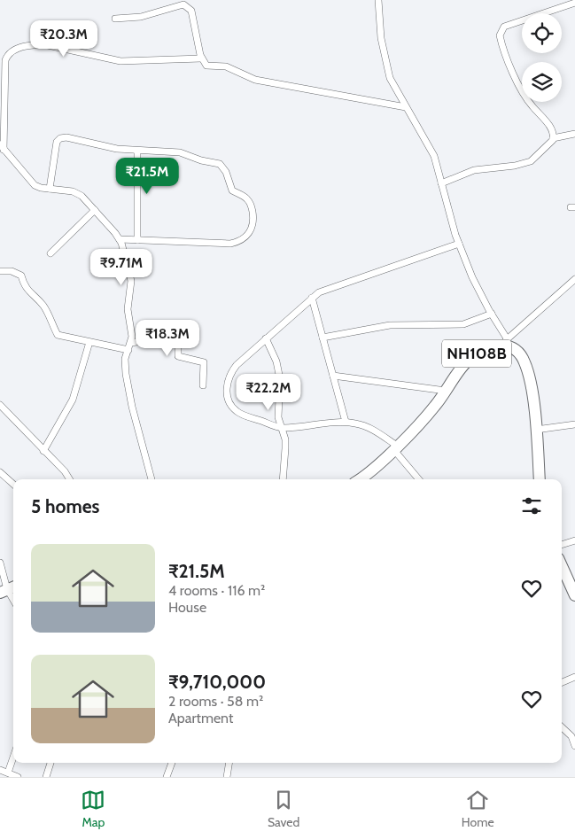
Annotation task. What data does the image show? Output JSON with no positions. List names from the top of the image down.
{
  "streets": {
    "highway": ["NH108B"]
  },
  "page": {
    "price": [
      "₹20.3M",
      "₹21.5M",
      "₹9.71M",
      "₹18.3M",
      "₹22.2M"
    ],
    "heading": "5 homes",
    "list": [
      {
        "name": "₹21.5M",
        "note": "4 rooms · 116 m² · House"
      },
      {
        "name": "₹9,710,000",
        "note": "2 rooms · 58 m² · Apartment"
      }
    ],
    "tabs": ["Map", "Saved", "Home"]
  }
}
